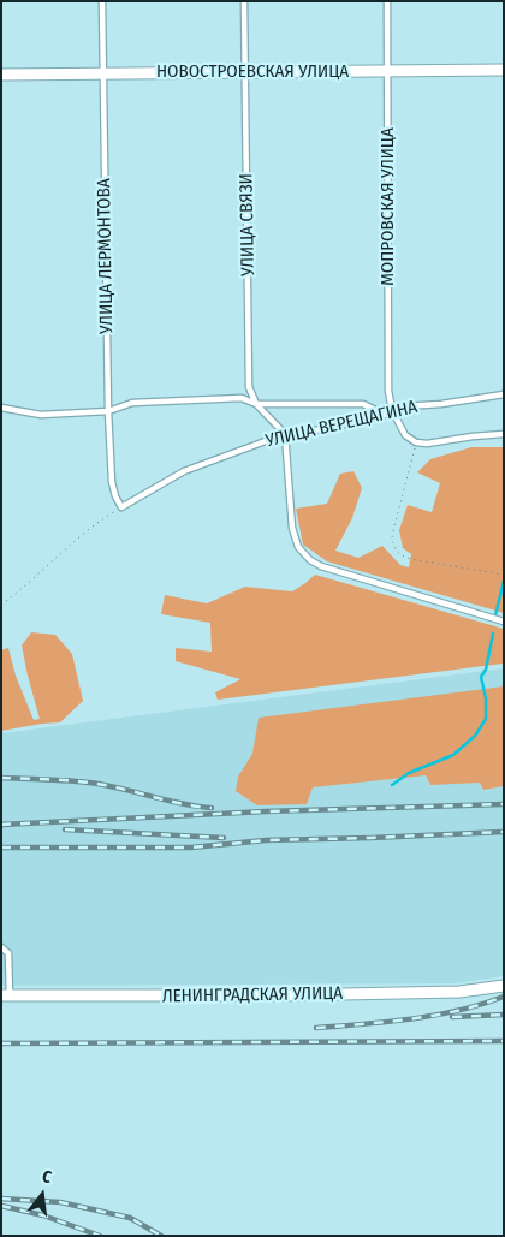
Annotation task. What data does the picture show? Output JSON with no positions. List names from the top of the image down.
{
  "streets": {
    "street": ["НОВОСТРОЕВСКАЯ УЛИЦА", "ЛЕНИНГРАДСКАЯ УЛИЦА"],
    "lane": [
      "МОПРОВСКАЯ УЛИЦА",
      "УЛИЦА СВЯЗИ",
      "УЛИЦА ЛЕРМОНТОВА",
      "УЛИЦА ВЕРЕЩАГИНА"
    ]
  },
  "crossings": [
    ["НОВОСТРОЕВСКАЯ УЛИЦА", "МОПРОВСКАЯ УЛИЦА"],
    ["НОВОСТРОЕВСКАЯ УЛИЦА", "УЛИЦА СВЯЗИ"],
    ["НОВОСТРОЕВСКАЯ УЛИЦА", "УЛИЦА ЛЕРМОНТОВА"],
    ["МОПРОВСКАЯ УЛИЦА", "УЛИЦА ВЕРЕЩАГИНА"],
    ["УЛИЦА СВЯЗИ", "УЛИЦА ВЕРЕЩАГИНА"],
    ["УЛИЦА ЛЕРМОНТОВА", "УЛИЦА ВЕРЕЩАГИНА"]
  ],
  "north": "top"
}
